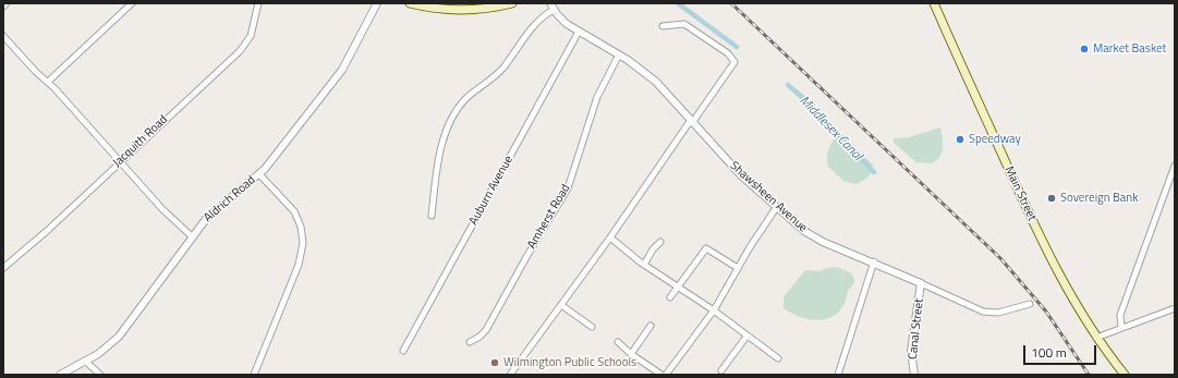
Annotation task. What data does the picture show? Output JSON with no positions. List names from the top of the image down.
{
  "streets": {
    "main road": ["Main Street"],
    "street": [
      "Jacquith Road",
      "Auburn Avenue",
      "Shawsheen Avenue",
      "Aldrich Road",
      "Amherst Road",
      "Canal Street"
    ]
  },
  "crossings": [
    ["Auburn Avenue", "Shawsheen Avenue"],
    ["Shawsheen Avenue", "Amherst Road"],
    ["Shawsheen Avenue", "Canal Street"]
  ],
  "water": ["Middlesex Canal"],
  "places": [
    "Market Basket",
    "Speedway",
    "Sovereign Bank",
    "Wilmington Public Schools"
  ],
  "scale_bar": "100 m"
}
